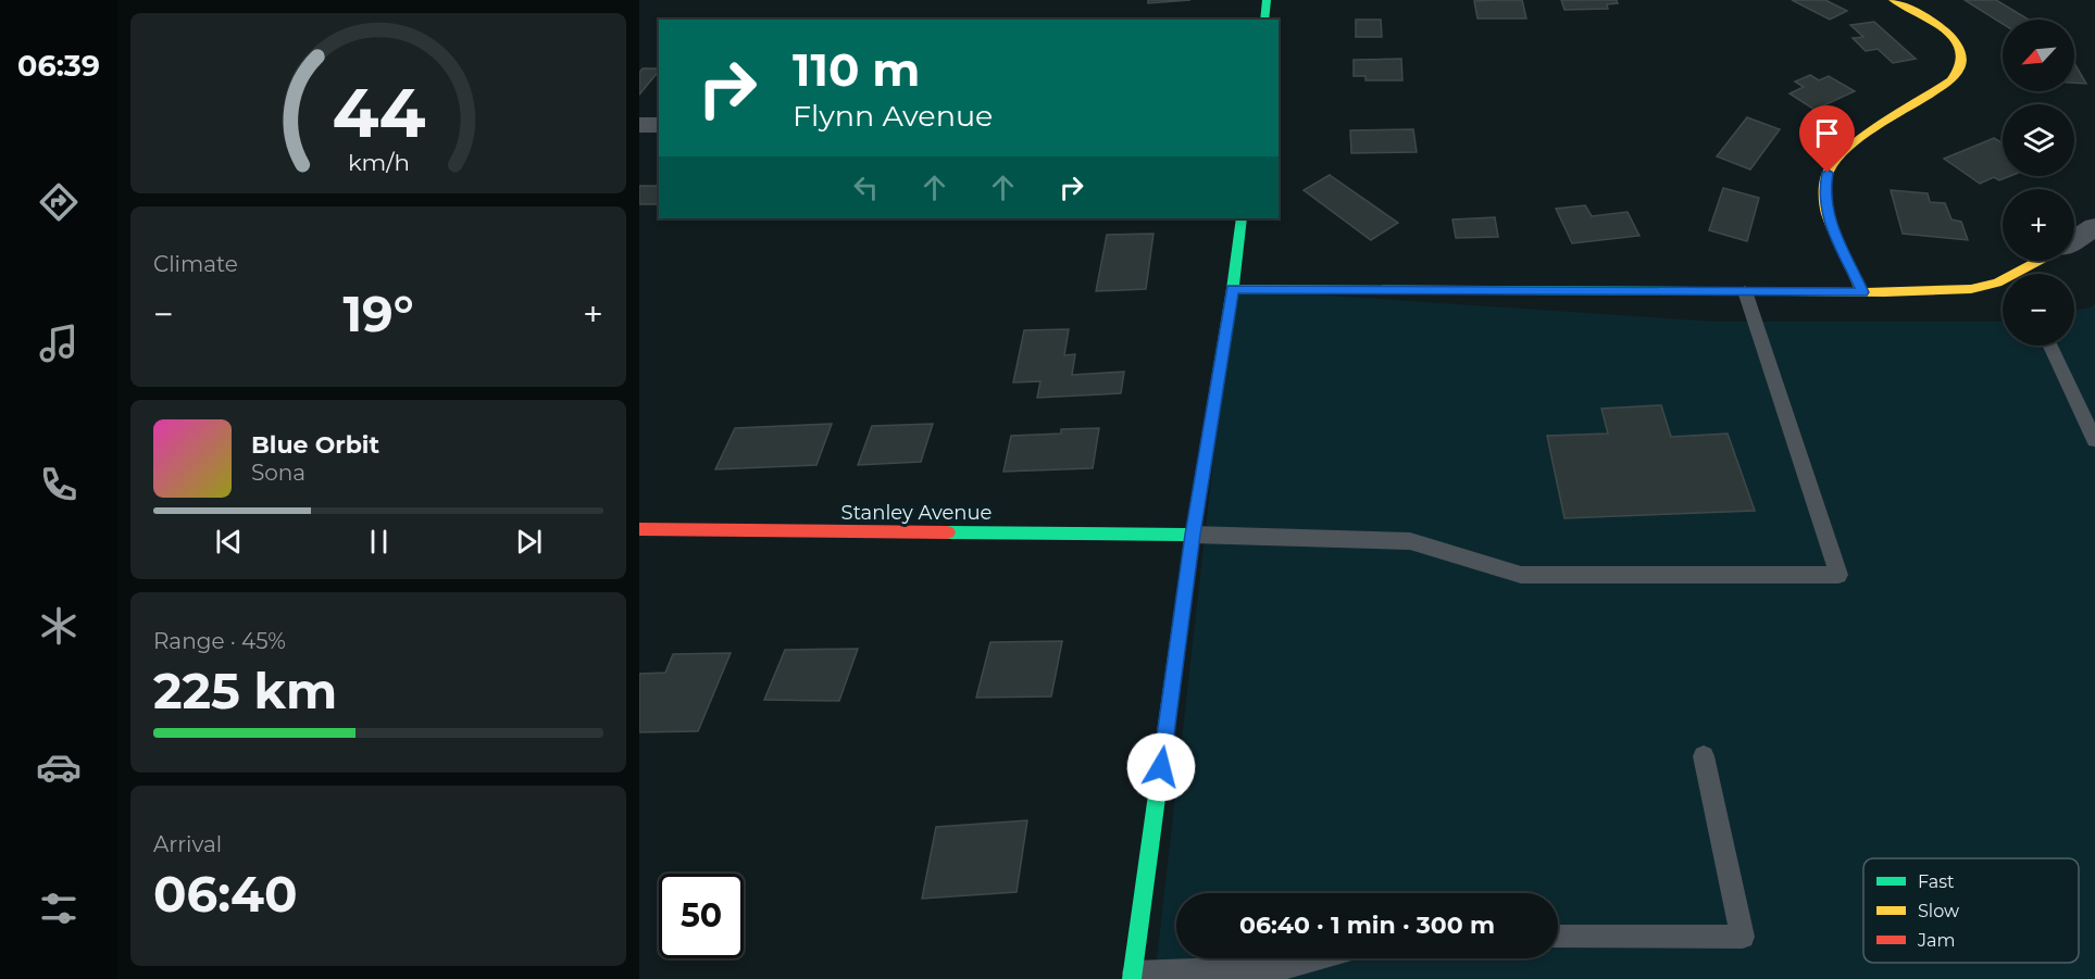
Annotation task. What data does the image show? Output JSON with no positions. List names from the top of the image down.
{
  "streets": {
    "street": ["Stanley Avenue"]
  },
  "legend": ["Fast", "Slow", "Jam"],
  "north": "bottom left",
  "page": {
    "tabs": "06:39",
    "map_buttons": ["+", "−"],
    "turn": ["110 m", "Flynn Avenue"],
    "tile": [
      "Climate",
      ["Range · 45%", "225 km"],
      ["Arrival", "06:40"]
    ],
    "heat": ["−", "19°", "+"],
    "song": ["Blue Orbit", "Sona"],
    "limit": "50",
    "trip": "06:40 · 1 min · 300 m",
    "gauge": ["44", "km/h"]
  }
}
